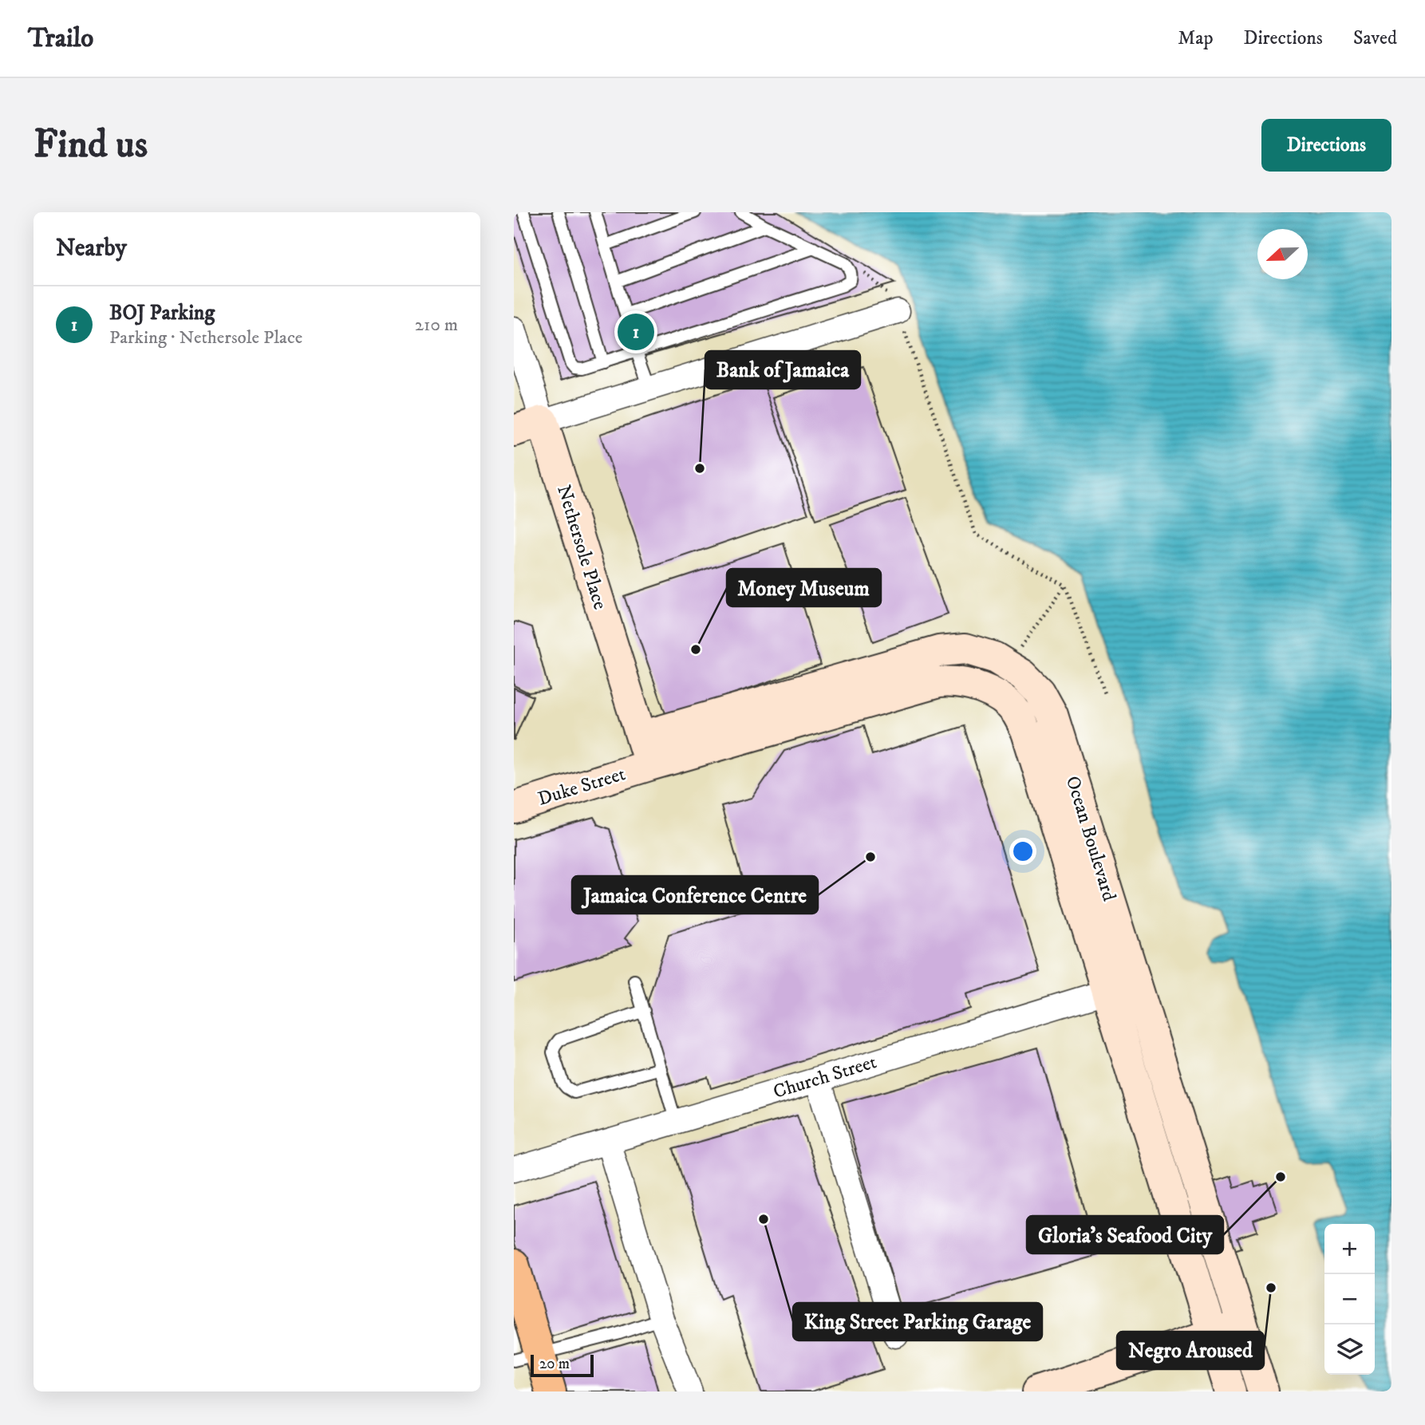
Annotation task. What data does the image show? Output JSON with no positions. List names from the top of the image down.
{
  "streets": {
    "street": [
      "Nethersole Place",
      "Duke Street",
      "Ocean Boulevard",
      "Church Street"
    ]
  },
  "crossings": [
    ["Nethersole Place", "Duke Street"],
    ["Nethersole Place", "Ocean Boulevard"],
    ["Duke Street", "Ocean Boulevard"],
    ["Ocean Boulevard", "Church Street"]
  ],
  "places": [
    "Bank of Jamaica",
    "Money Museum",
    "Jamaica Conference Centre",
    "Gloria's Seafood City",
    "King Street Parking Garage",
    "Negro Aroused"
  ],
  "scale_bar": "20 m",
  "north": "left",
  "page": {
    "header": "Trailo",
    "nav": ["Map", "Directions", "Saved"],
    "buttons": "Directions",
    "title": "Find us",
    "heading": "Nearby",
    "list": [
      {
        "mark": "1",
        "name": "BOJ Parking",
        "note": "Parking · Nethersole Place",
        "value": "210 m"
      }
    ],
    "pins": "1",
    "map_buttons": ["+", "−"],
    "scale": "20 m"
  }
}
